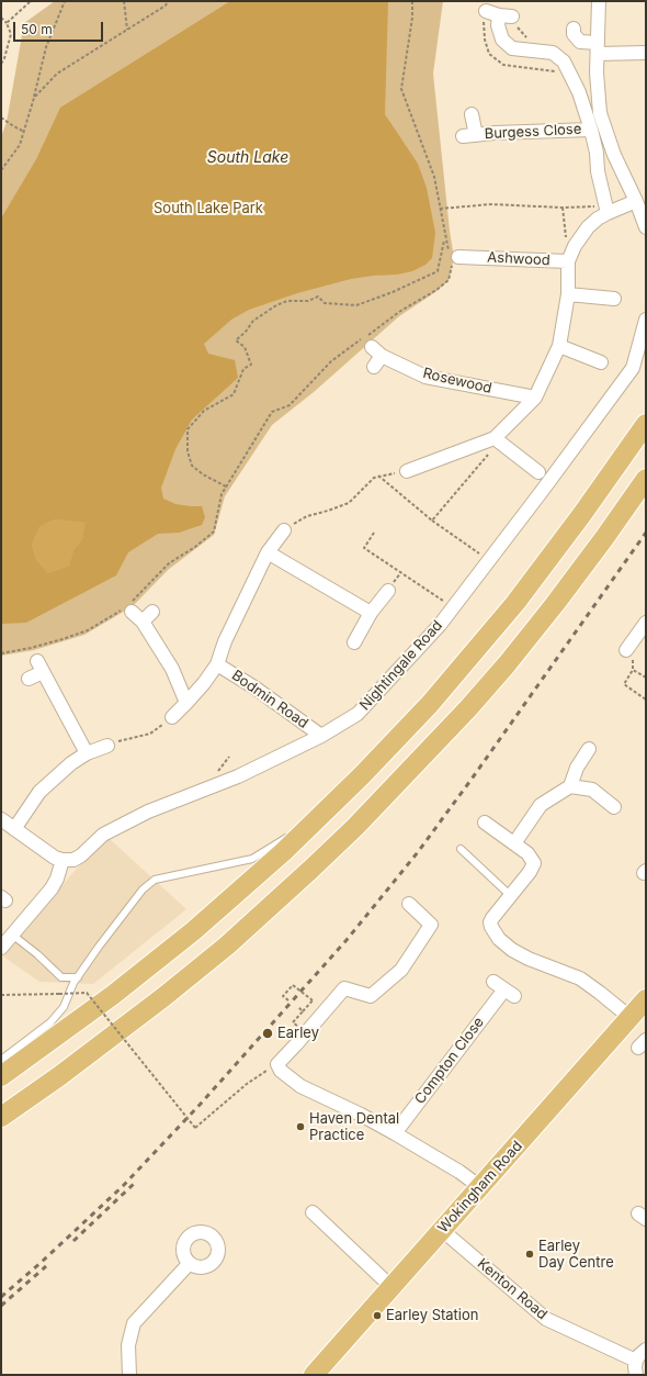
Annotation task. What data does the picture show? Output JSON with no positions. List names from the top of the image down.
{
  "streets": {
    "main road": ["Wokingham Road"],
    "street": [
      "Burgess Close",
      "Ashwood",
      "Rosewood",
      "Nightingale Road",
      "Bodmin Road",
      "Compton Close",
      "Kenton Road"
    ]
  },
  "crossings": [
    ["Nightingale Road", "Bodmin Road"],
    ["Wokingham Road", "Kenton Road"]
  ],
  "water": ["South Lake"],
  "parks": ["South Lake Park"],
  "places": [
    "Earley",
    "Haven Dental Practice",
    "Earley Day Centre",
    "Earley Station"
  ],
  "scale_bar": "50 m"
}
